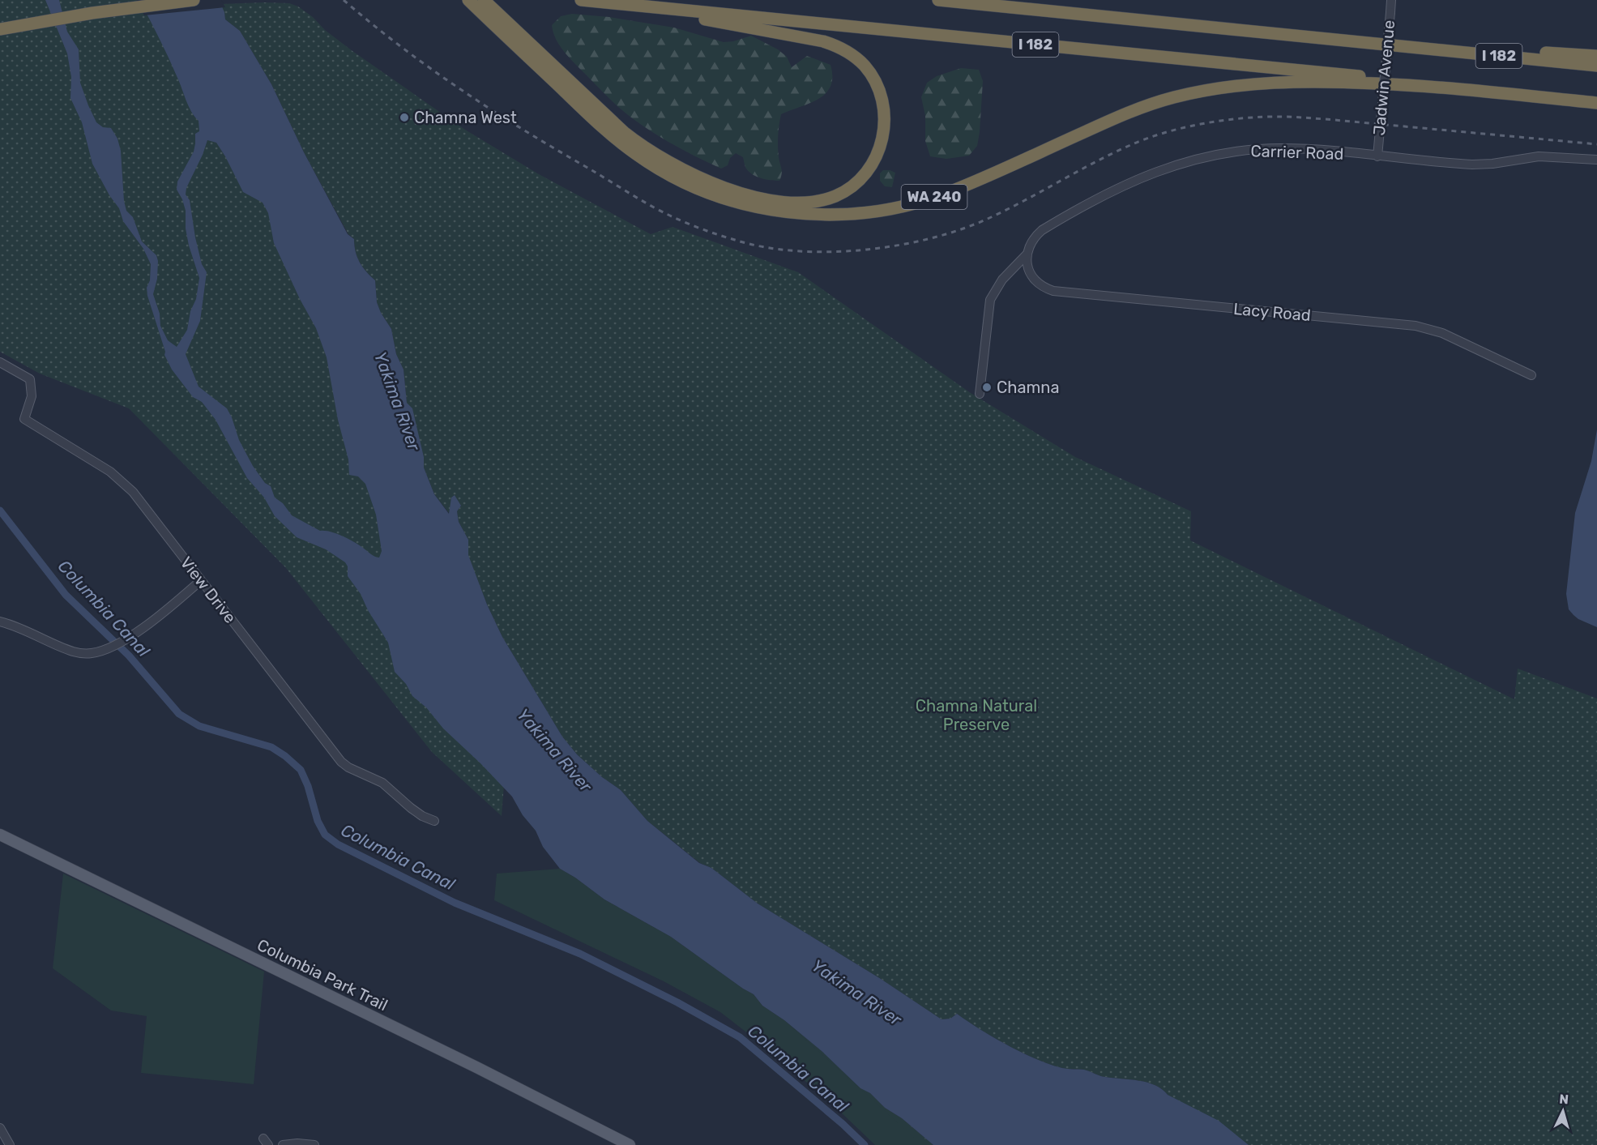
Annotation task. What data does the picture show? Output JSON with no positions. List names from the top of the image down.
{
  "streets": {
    "highway": ["I 182", "WA 240"],
    "main road": ["Columbia Park Trail"],
    "street": [
      "Jadwin Avenue",
      "Carrier Road",
      "Lacy Road",
      "View Drive"
    ]
  },
  "crossings": [
    ["I 182", "WA 240"],
    ["Jadwin Avenue", "Carrier Road"],
    ["Carrier Road", "Lacy Road"]
  ],
  "water": ["Yakima River", "Columbia Canal"],
  "parks": ["Chamna Natural Preserve"],
  "places": ["Chamna West", "Chamna"],
  "north": "top"
}
